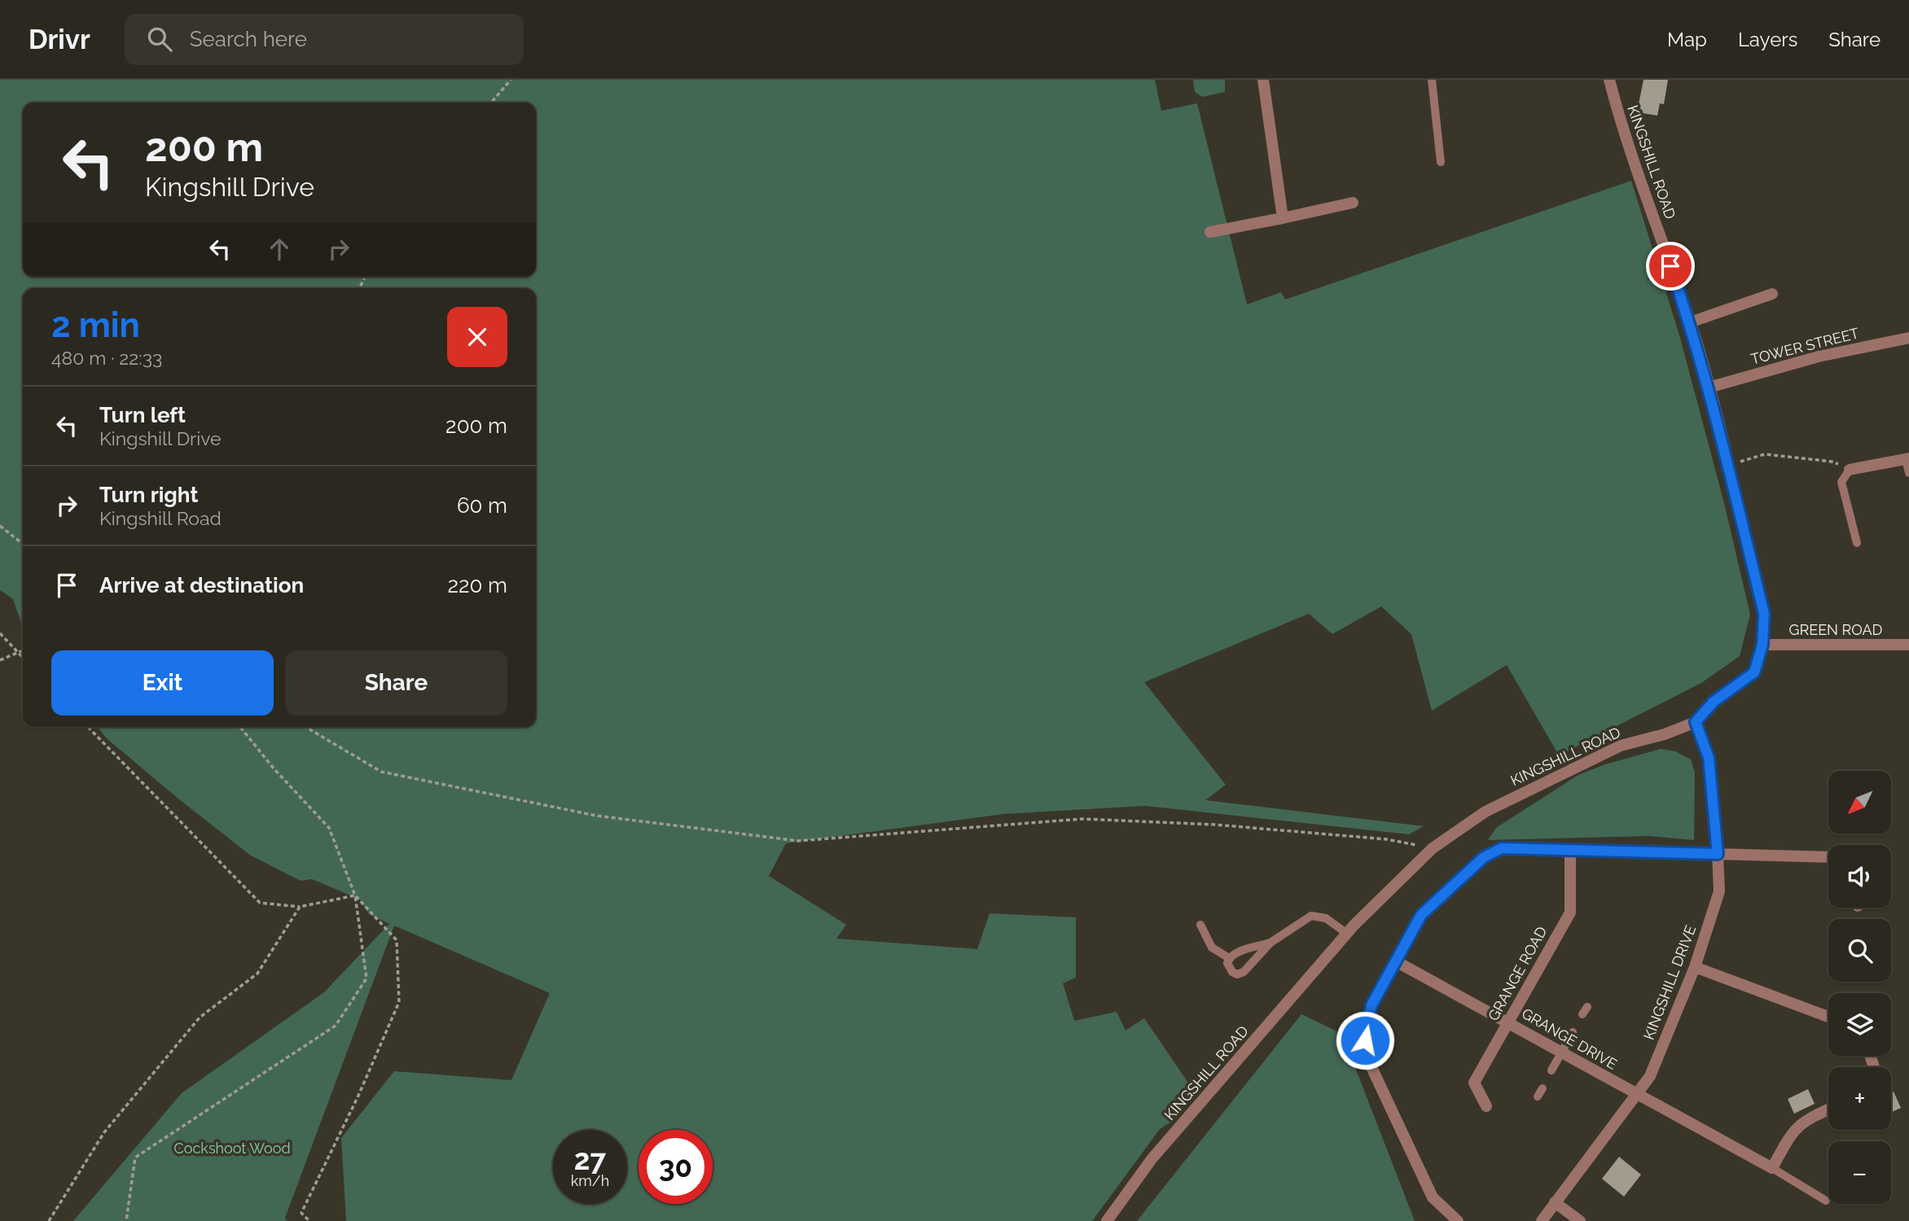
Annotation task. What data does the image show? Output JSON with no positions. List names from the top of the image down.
{
  "streets": {
    "street": [
      "KINGSHILL ROAD",
      "TOWER STREET",
      "GREEN ROAD",
      "GRANGE ROAD",
      "KINGSHILL DRIVE",
      "GRANGE DRIVE"
    ]
  },
  "crossings": [
    ["KINGSHILL ROAD", "TOWER STREET"],
    ["KINGSHILL ROAD", "GREEN ROAD"],
    ["KINGSHILL ROAD", "KINGSHILL DRIVE"],
    ["GRANGE ROAD", "GRANGE DRIVE"],
    ["KINGSHILL DRIVE", "GRANGE DRIVE"]
  ],
  "parks": ["Cockshoot Wood"],
  "north": "bottom left",
  "page": {
    "header": "Drivr",
    "search": "Search here",
    "nav": ["Map", "Layers", "Share"],
    "turn": ["200 m", "Kingshill Drive"],
    "heading": ["2 min", "480 m · 22:33"],
    "list": [
      {
        "name": "Turn left",
        "note": "Kingshill Drive",
        "value": "200 m"
      },
      {
        "name": "Turn right",
        "note": "Kingshill Road",
        "value": "60 m"
      },
      {
        "name": "Arrive at destination",
        "value": "220 m"
      }
    ],
    "buttons": ["Exit", "Share"],
    "map_buttons": ["+", "−"],
    "speed": "27 km/h",
    "limit": "30"
  }
}
